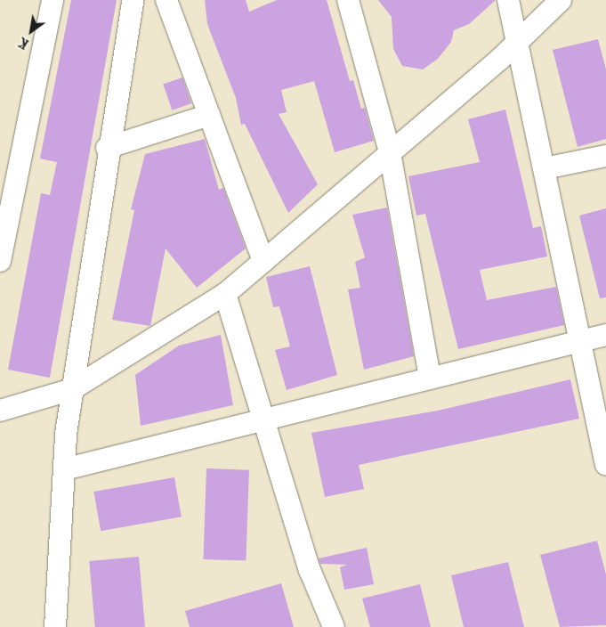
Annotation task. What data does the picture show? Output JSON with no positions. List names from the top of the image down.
{
  "north": "bottom left"
}
